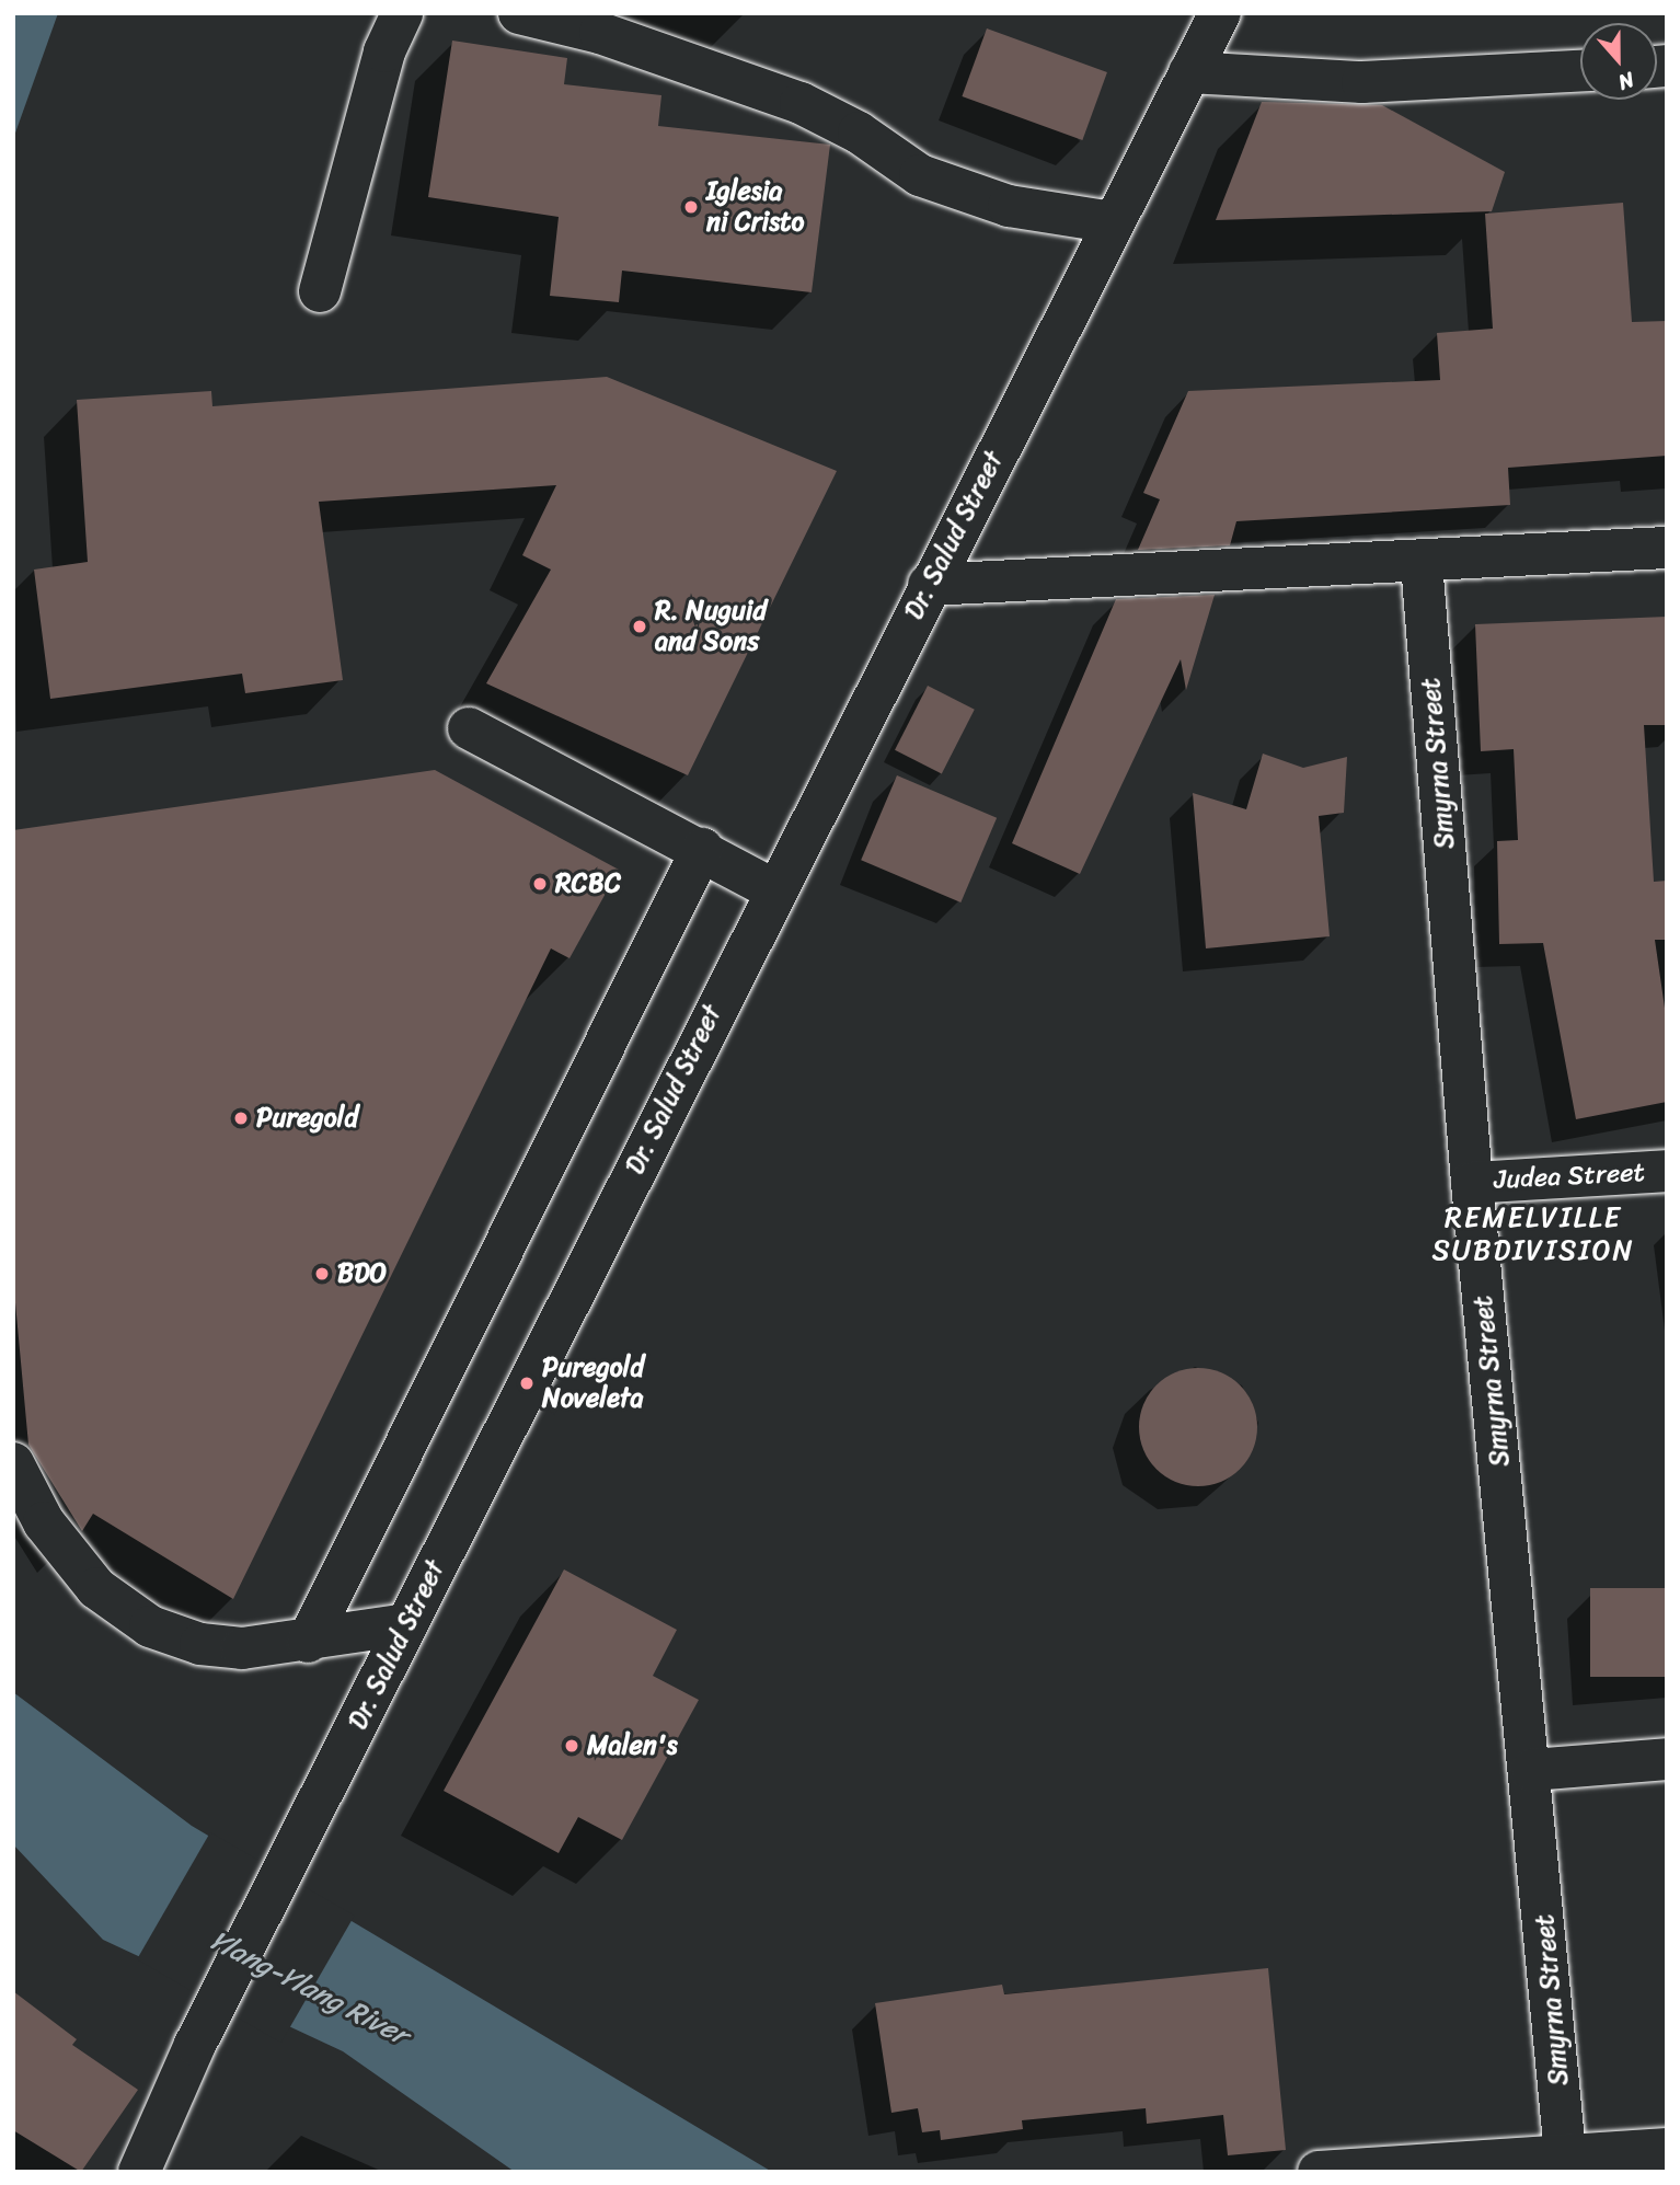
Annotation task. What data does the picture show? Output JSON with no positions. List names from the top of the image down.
{
  "streets": {
    "street": ["Dr. Salud Street", "Smyrna Street", "Judea Street"]
  },
  "crossings": [
    ["Smyrna Street", "Judea Street"]
  ],
  "districts": ["REMELVILLE SUBDIVISION"],
  "water": ["Ylang-Ylang River"],
  "places": [
    "Iglesia ni Cristo",
    "R. Nuguid and Sons",
    "RCBC",
    "Puregold",
    "BDO",
    "Puregold Noveleta",
    "Malen's"
  ],
  "north": "bottom"
}
